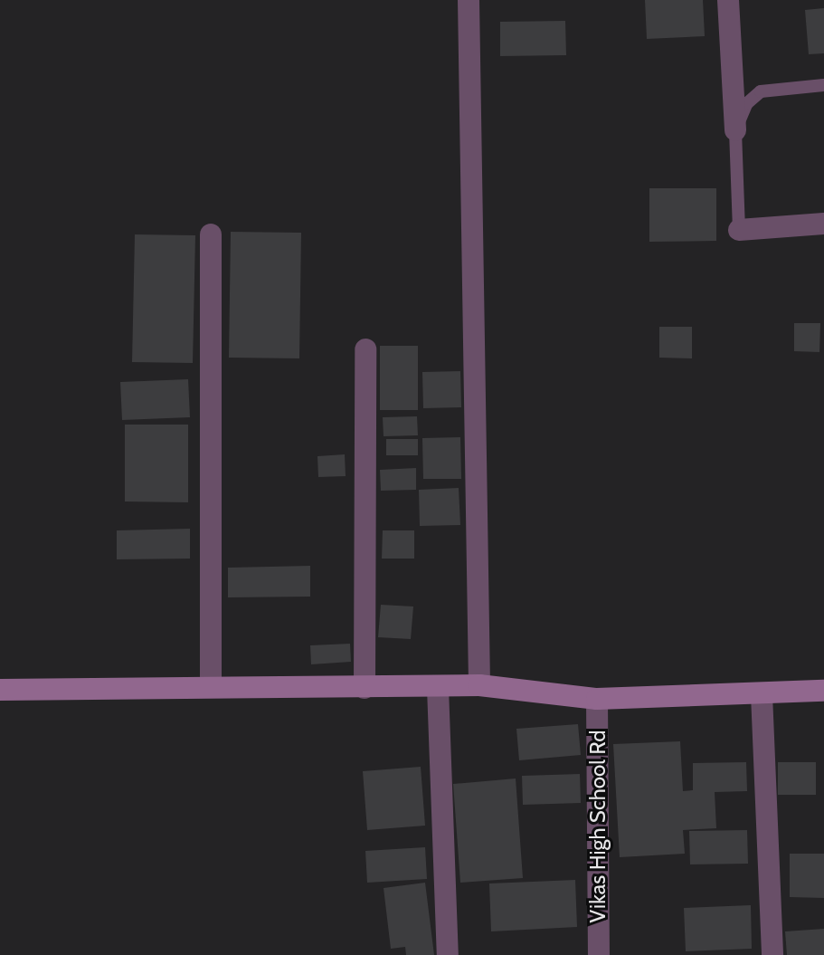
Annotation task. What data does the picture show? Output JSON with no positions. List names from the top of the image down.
{
  "streets": {
    "street": ["Vikas High School Rd"]
  }
}
